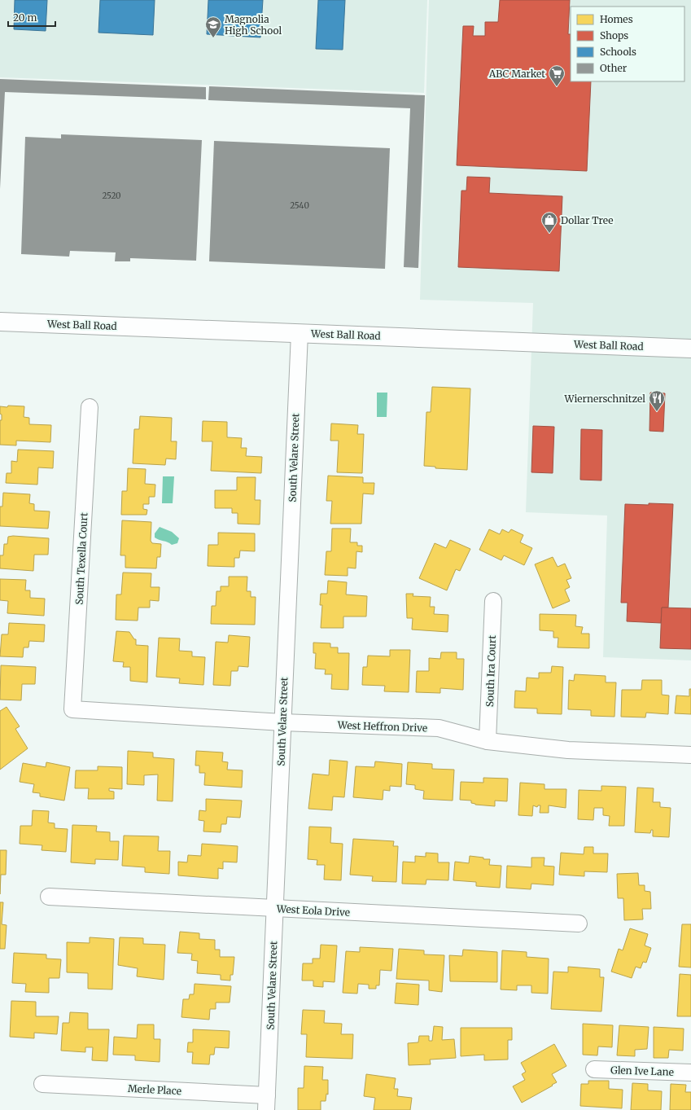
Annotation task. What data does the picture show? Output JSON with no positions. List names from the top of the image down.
{
  "streets": {
    "main road": ["West Ball Road"],
    "street": [
      "South Velare Street",
      "South Texella Court",
      "South Ira Court",
      "West Heffron Drive",
      "West Eola Drive",
      "Glen Ive Lane",
      "Merle Place"
    ]
  },
  "crossings": [
    ["West Ball Road", "South Velare Street"],
    ["South Velare Street", "West Heffron Drive"],
    ["South Velare Street", "West Eola Drive"],
    ["South Velare Street", "Merle Place"],
    ["South Texella Court", "West Heffron Drive"],
    ["South Ira Court", "West Heffron Drive"]
  ],
  "places": {
    "school or university": ["Magnolia High School"],
    "supermarket": ["ABC Market"],
    "shop": ["Dollar Tree"],
    "restaurant": ["Wiernerschnitzel"]
  },
  "house_numbers": ["2520", "2540"],
  "legend": [
    "Homes",
    "Shops",
    "Schools",
    "Other"
  ],
  "scale_bar": "20 m"
}
